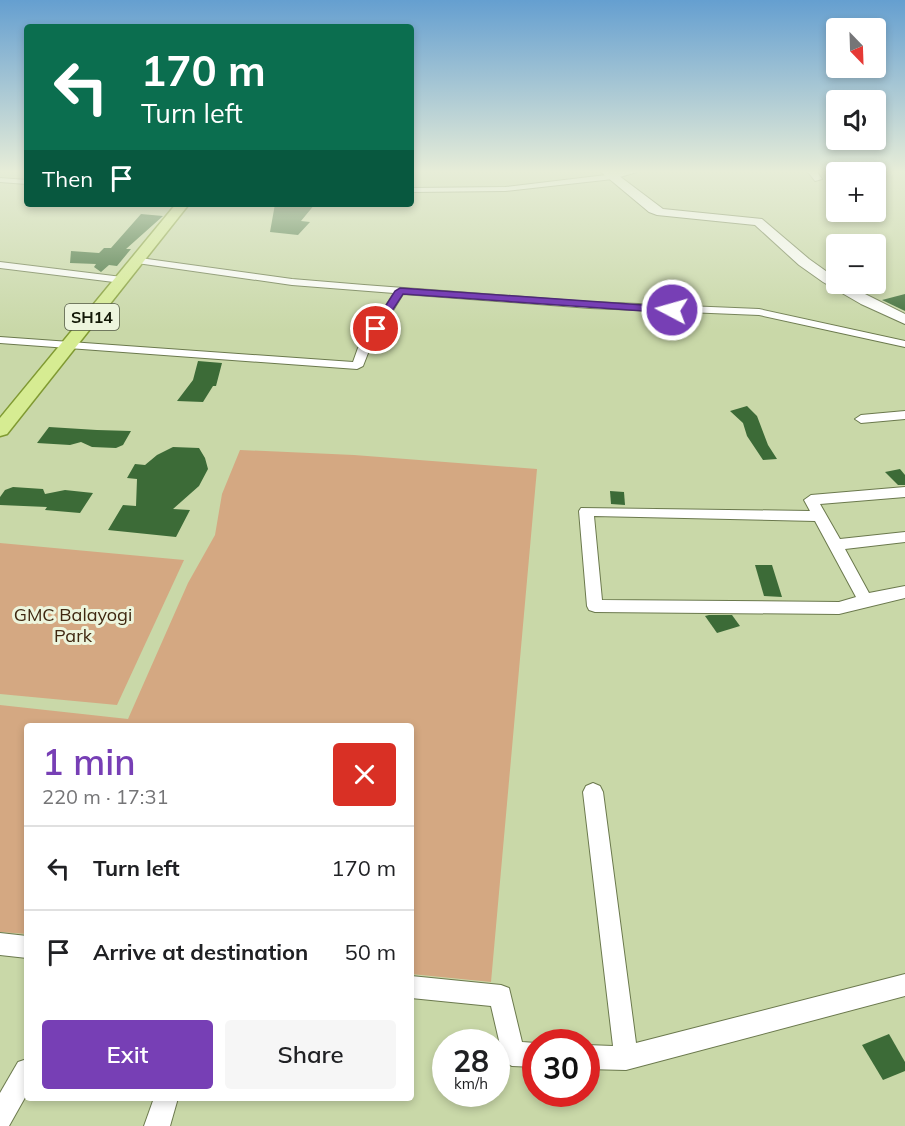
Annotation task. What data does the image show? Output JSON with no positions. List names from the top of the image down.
{
  "streets": {
    "main road": ["SH14"]
  },
  "parks": ["GMC Balayogi Park"],
  "north": "bottom right",
  "page": {
    "map_buttons": ["+", "−"],
    "turn": ["170 m", "Turn left"],
    "then": "Then",
    "heading": ["1 min", "220 m · 17:31"],
    "list": [
      {
        "name": "Turn left",
        "value": "170 m"
      },
      {
        "name": "Arrive at destination",
        "value": "50 m"
      }
    ],
    "buttons": ["Exit", "Share"],
    "speed": "28 km/h",
    "limit": "30"
  }
}
